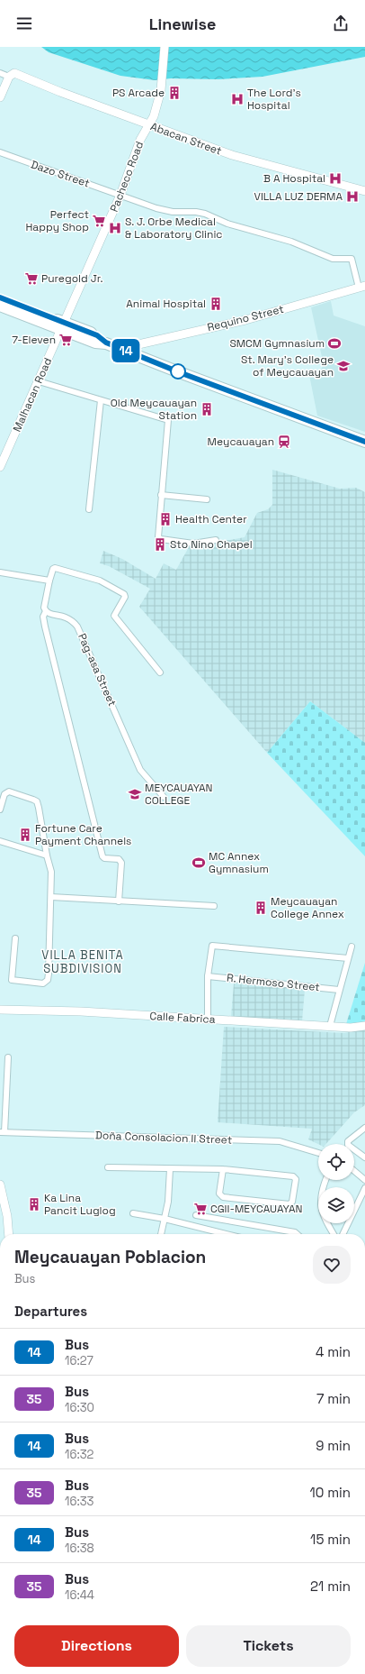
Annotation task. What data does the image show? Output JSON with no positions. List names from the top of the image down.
{
  "streets": {
    "street": [
      "Abacan Street",
      "Dazo Street",
      "Pacheco Road",
      "Requino Street",
      "Malhacan Road",
      "Pag-asa Street",
      "R. Hermoso Street",
      "Calle Fabrica",
      "Doña Consolacion II Street"
    ]
  },
  "crossings": [
    ["Abacan Street", "Pacheco Road"],
    ["Dazo Street", "Pacheco Road"],
    ["Dazo Street", "Requino Street"],
    ["Pacheco Road", "Malhacan Road"]
  ],
  "districts": ["VILLA BENITA SUBDIVISION"],
  "places": {
    "building": [
      "PS Arcade",
      "Animal Hospital",
      "Old Meycauayan Station",
      "Health Center",
      "Sto Nino Chapel",
      "Fortune Care Payment Channels",
      "Meycauayan College Annex",
      "Ka Lina Pancit Luglog"
    ],
    "hospital": [
      "The Lord's Hospital",
      "B A Hospital",
      "VILLA LUZ DERMA",
      "S. J. Orbe Medical & Laboratory Clinic"
    ],
    "supermarket": [
      "Perfect Happy Shop",
      "Puregold Jr.",
      "7-Eleven",
      "CGII-MEYCAUAYAN"
    ],
    "sports": ["SMCM Gymnasium", "MC Annex Gymnasium"],
    "school or university": ["St. Mary's College of Meycauayan", "MEYCAUAYAN COLLEGE"],
    "station": ["Meycauayan"]
  },
  "lines": ["bus line 14"],
  "page": {
    "header": "Linewise",
    "on_map": "14",
    "heading": [
      ["Meycauayan Poblacion", "Bus"],
      "Departures"
    ],
    "list": [
      {
        "mark": "14",
        "name": "Bus",
        "note": "16:27",
        "value": "4 min"
      },
      {
        "mark": "35",
        "name": "Bus",
        "note": "16:30",
        "value": "7 min"
      },
      {
        "mark": "14",
        "name": "Bus",
        "note": "16:32",
        "value": "9 min"
      },
      {
        "mark": "35",
        "name": "Bus",
        "note": "16:33",
        "value": "10 min"
      },
      {
        "mark": "14",
        "name": "Bus",
        "note": "16:38",
        "value": "15 min"
      },
      {
        "mark": "35",
        "name": "Bus",
        "note": "16:44",
        "value": "21 min"
      }
    ],
    "buttons": ["Directions", "Tickets"]
  }
}
